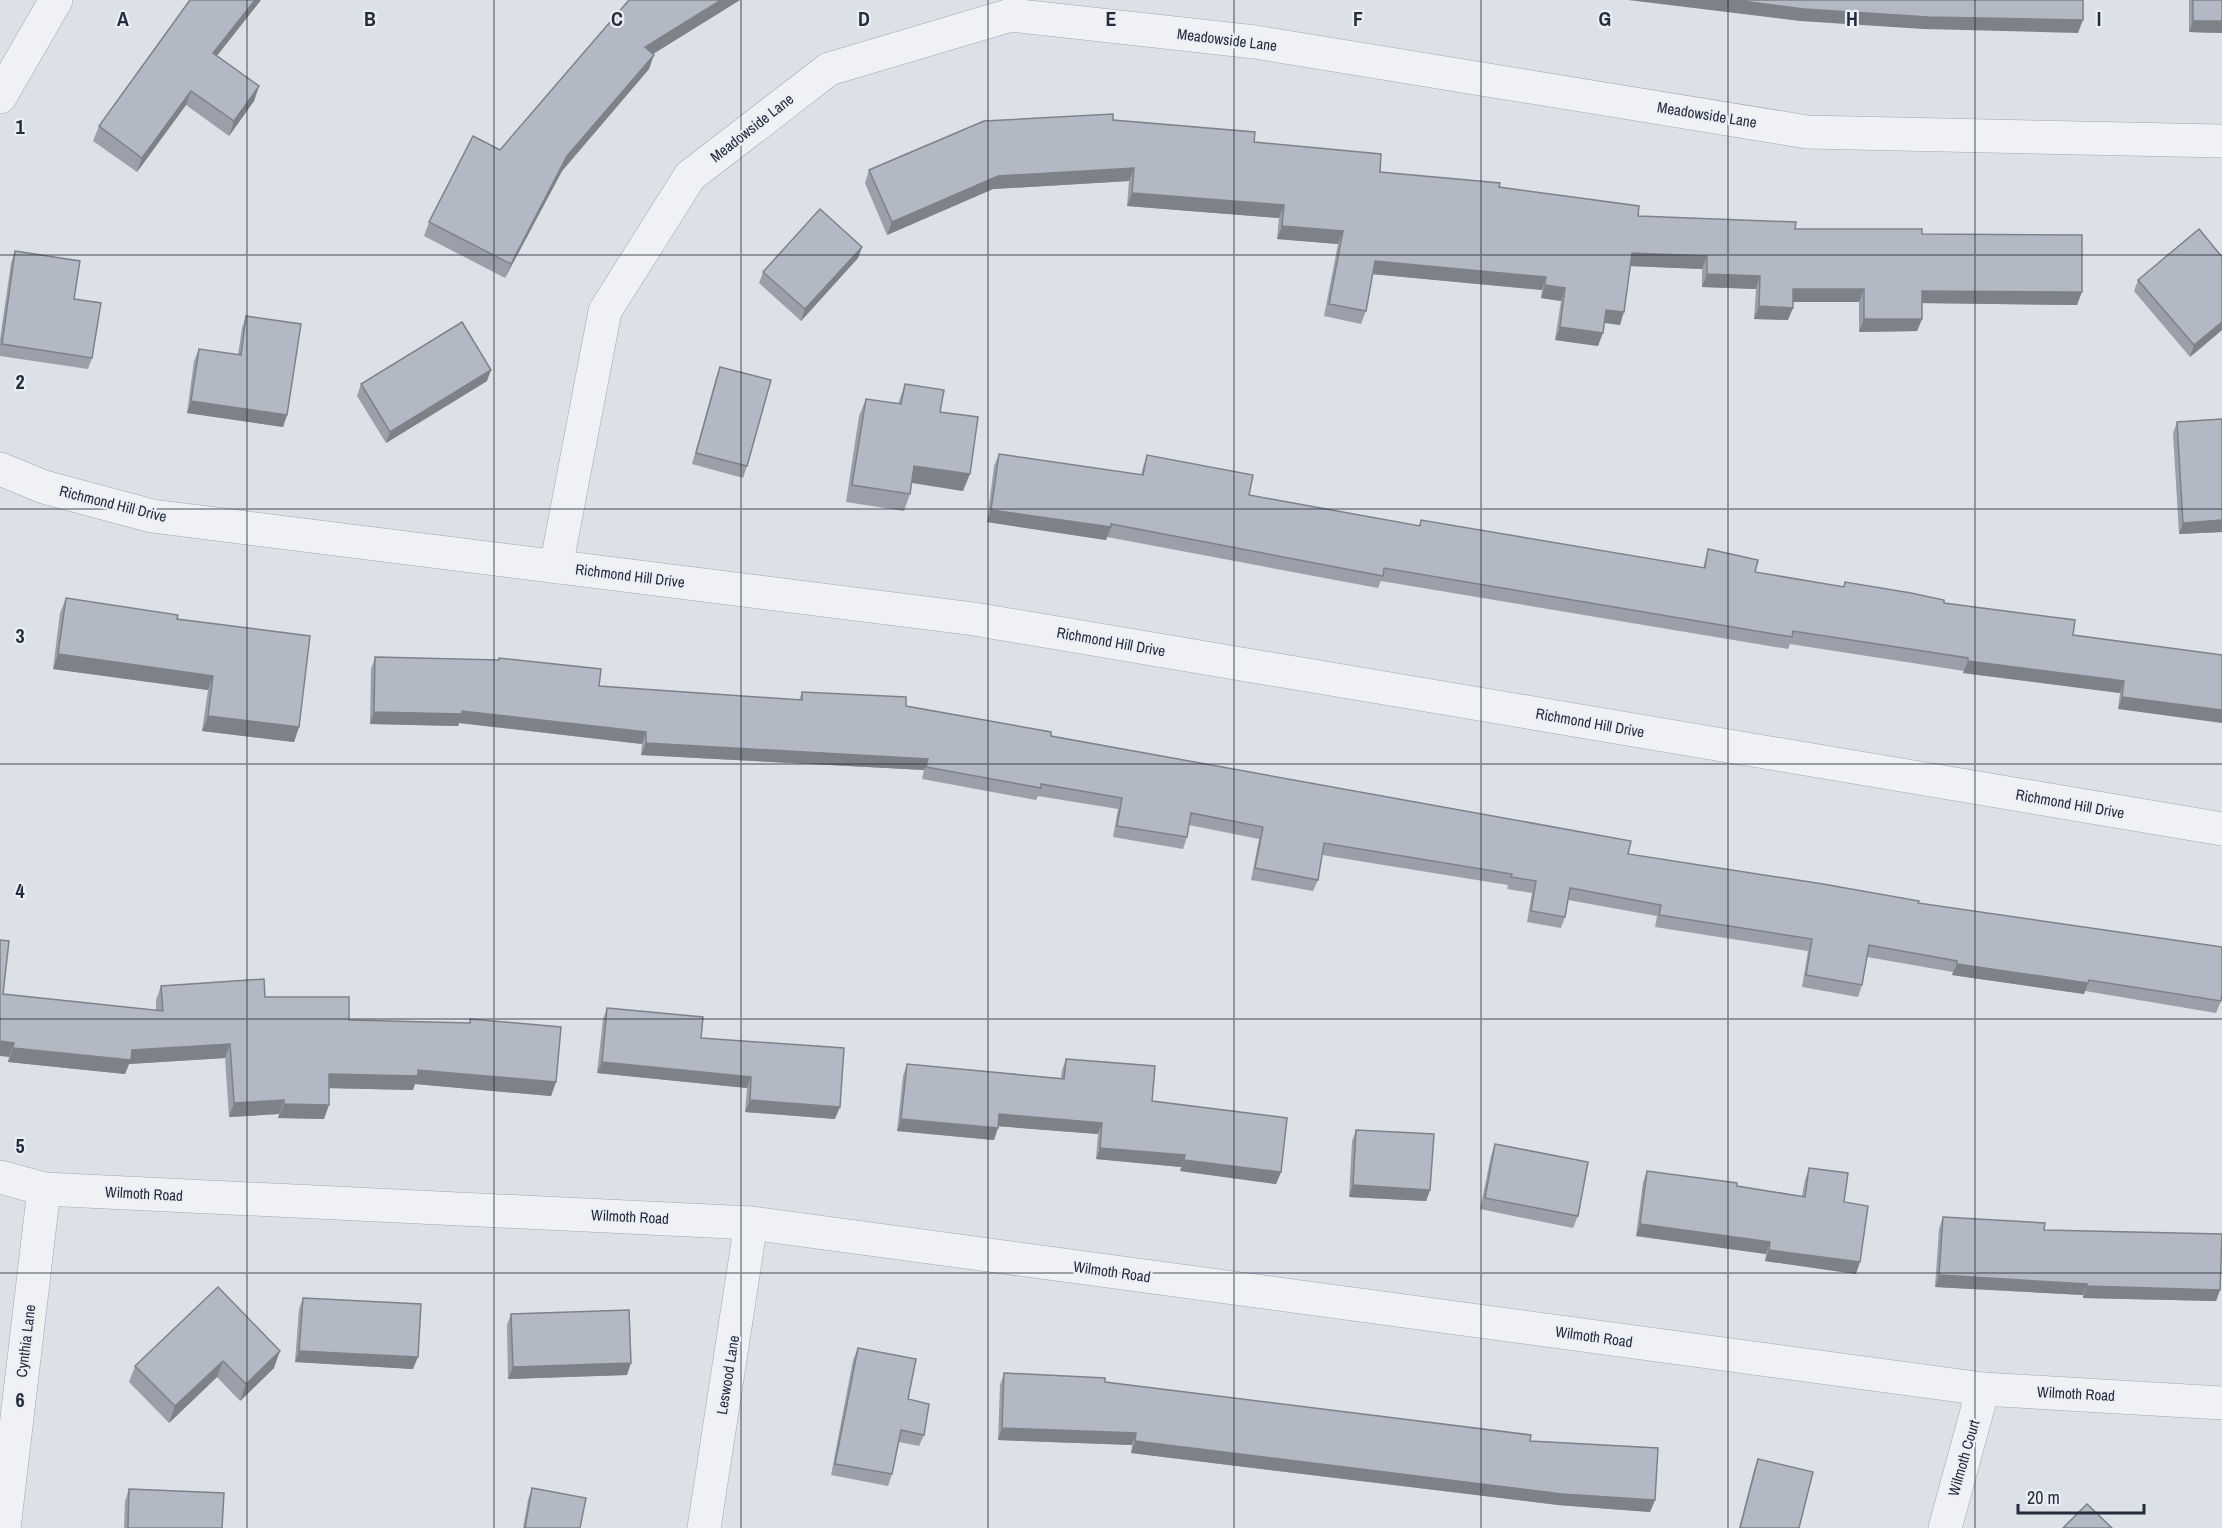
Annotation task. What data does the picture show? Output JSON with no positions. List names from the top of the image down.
{
  "streets": {
    "street": [
      "Meadowside Lane",
      "Richmond Hill Drive",
      "Wilmoth Road",
      "Cynthia Lane",
      "Leswood Lane",
      "Wilmoth Court"
    ]
  },
  "crossings": [
    ["Meadowside Lane", "Richmond Hill Drive"],
    ["Wilmoth Road", "Cynthia Lane"],
    ["Wilmoth Road", "Leswood Lane"],
    ["Wilmoth Road", "Wilmoth Court"]
  ],
  "scale_bar": "20 m",
  "grid": {
    "columns": [
      "A",
      "B",
      "C",
      "D",
      "E",
      "F",
      "G",
      "H",
      "I"
    ],
    "rows": [
      "1",
      "2",
      "3",
      "4",
      "5",
      "6"
    ]
  }
}
